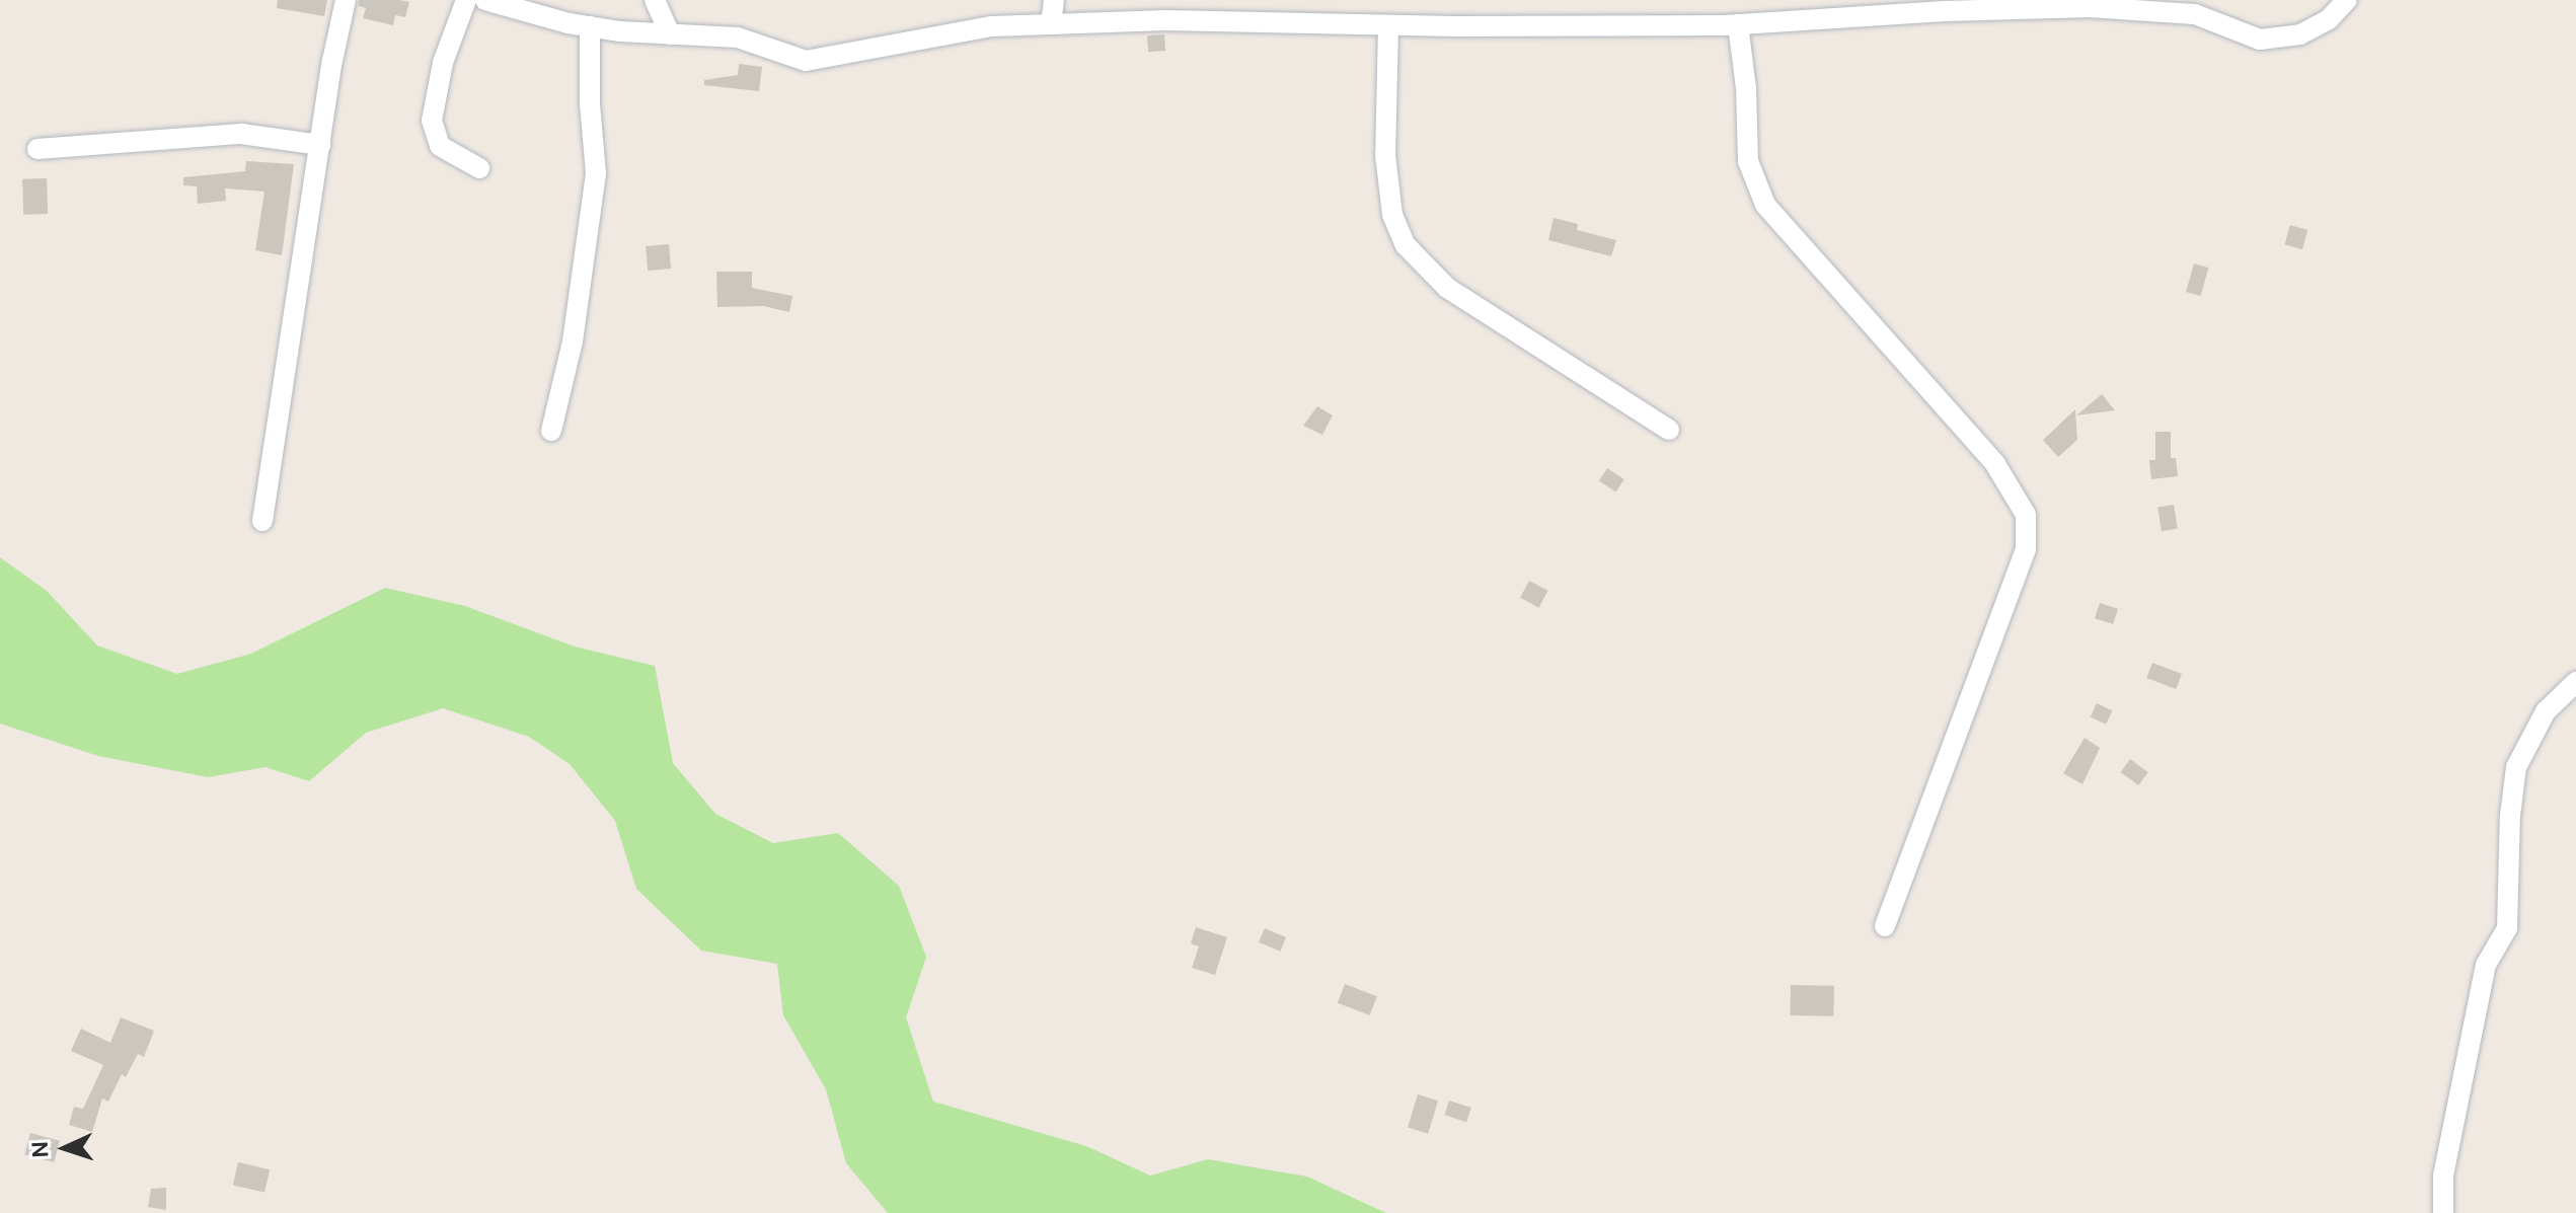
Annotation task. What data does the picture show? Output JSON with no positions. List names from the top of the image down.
{
  "north": "left"
}
